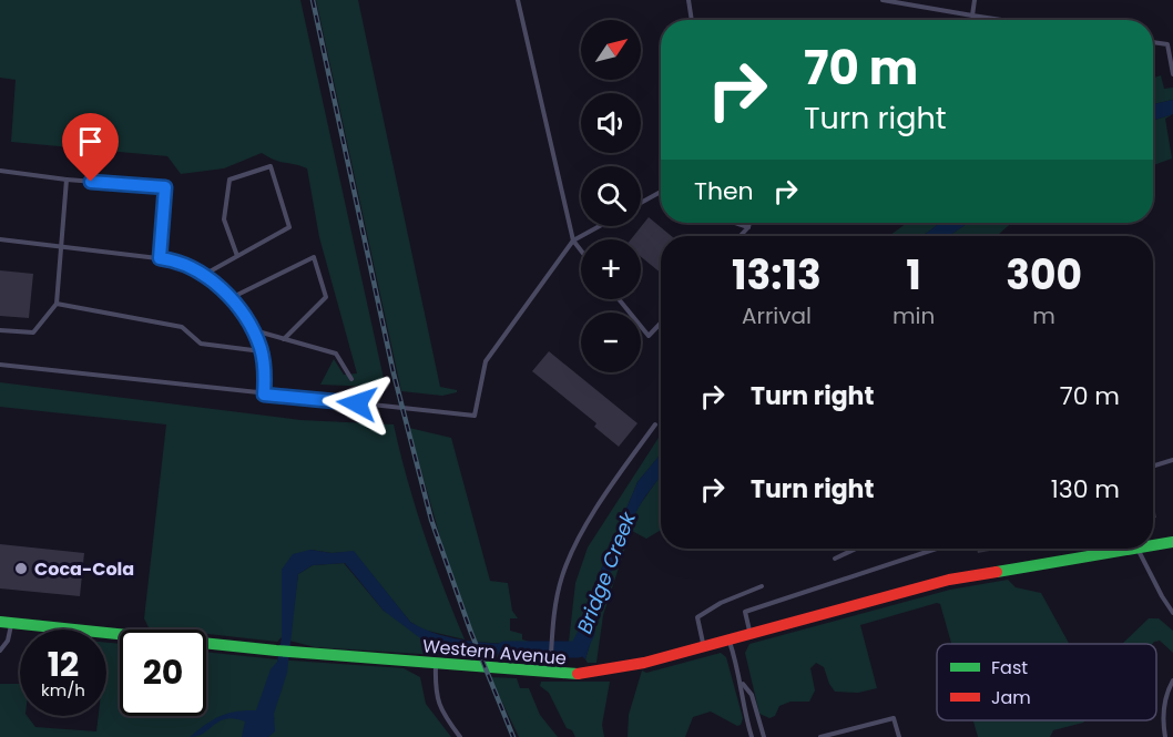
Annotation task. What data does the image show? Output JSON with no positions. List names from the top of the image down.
{
  "streets": {
    "street": ["Western Avenue"]
  },
  "water": ["Bridge Creek"],
  "places": ["Coca-Cola"],
  "legend": ["Fast", "Jam"],
  "north": "top right",
  "page": {
    "map_buttons": ["+", "−"],
    "turn": ["70 m", "Turn right"],
    "then": "Then",
    "eta": [
      "13:13",
      "Arrival",
      "1",
      "min",
      "300",
      "m"
    ],
    "list": [
      {
        "name": "Turn right",
        "value": "70 m"
      },
      {
        "name": "Turn right",
        "value": "130 m"
      }
    ],
    "speed": "12 km/h",
    "limit": "20"
  }
}
